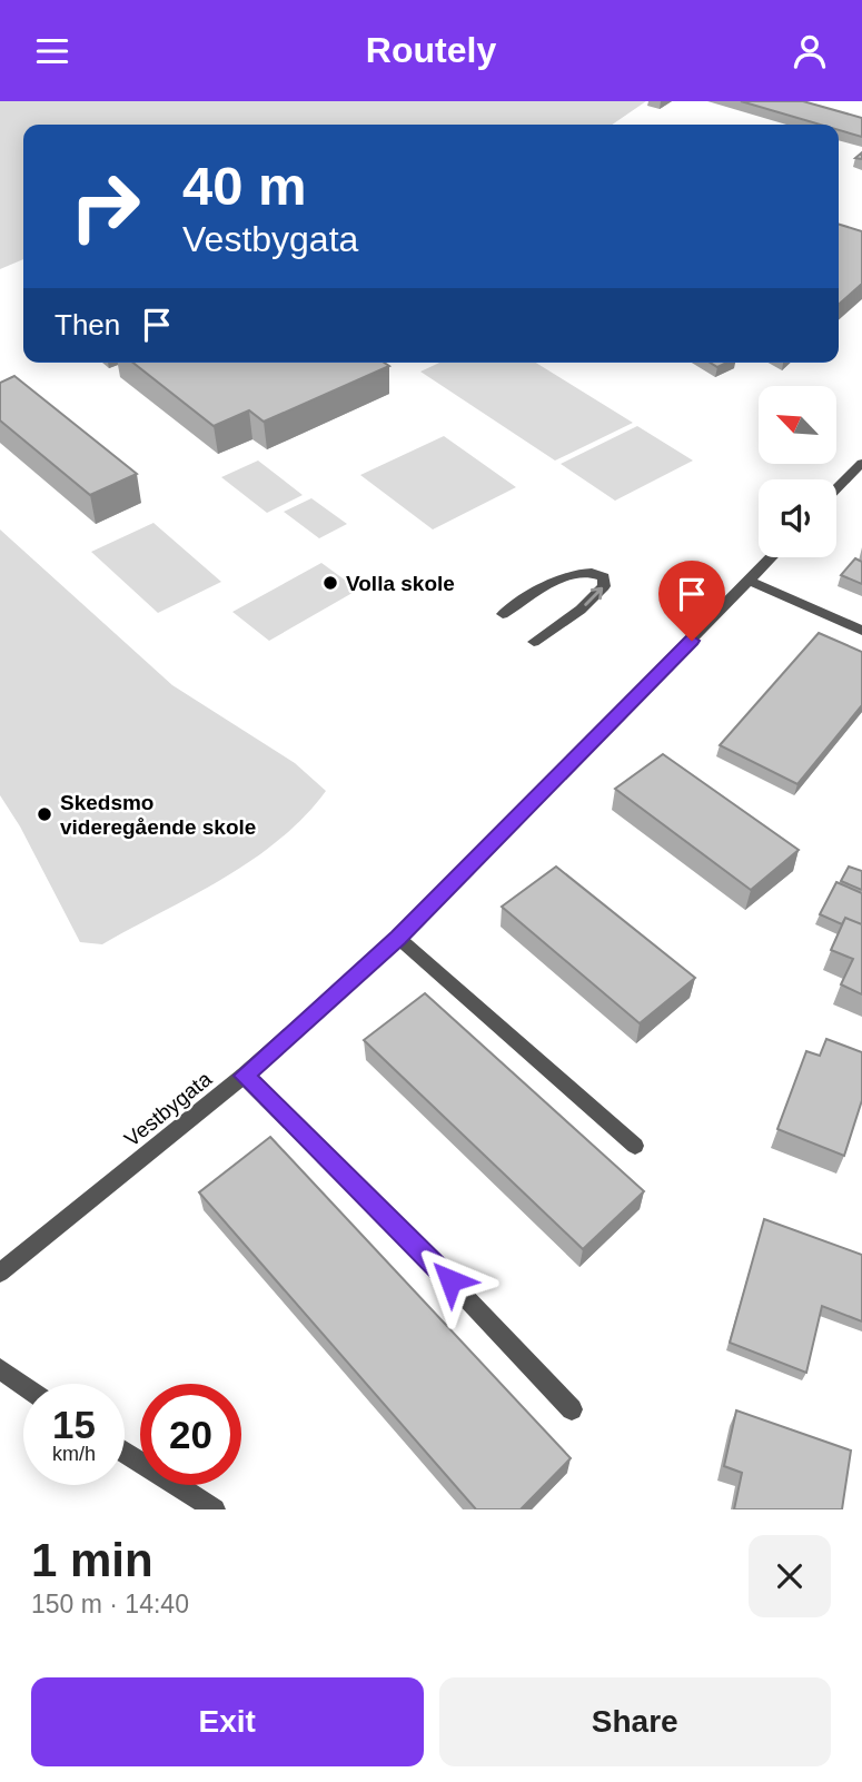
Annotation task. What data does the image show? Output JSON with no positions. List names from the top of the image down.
{
  "streets": {
    "street": ["Vestbygata"]
  },
  "places": ["Volla skole", "Skedsmo videregående skole"],
  "north": "top left",
  "page": {
    "header": "Routely",
    "turn": ["40 m", "Vestbygata"],
    "then": "Then",
    "speed": "15 km/h",
    "limit": "20",
    "heading": ["1 min", "150 m · 14:40"],
    "buttons": ["Exit", "Share"]
  }
}
